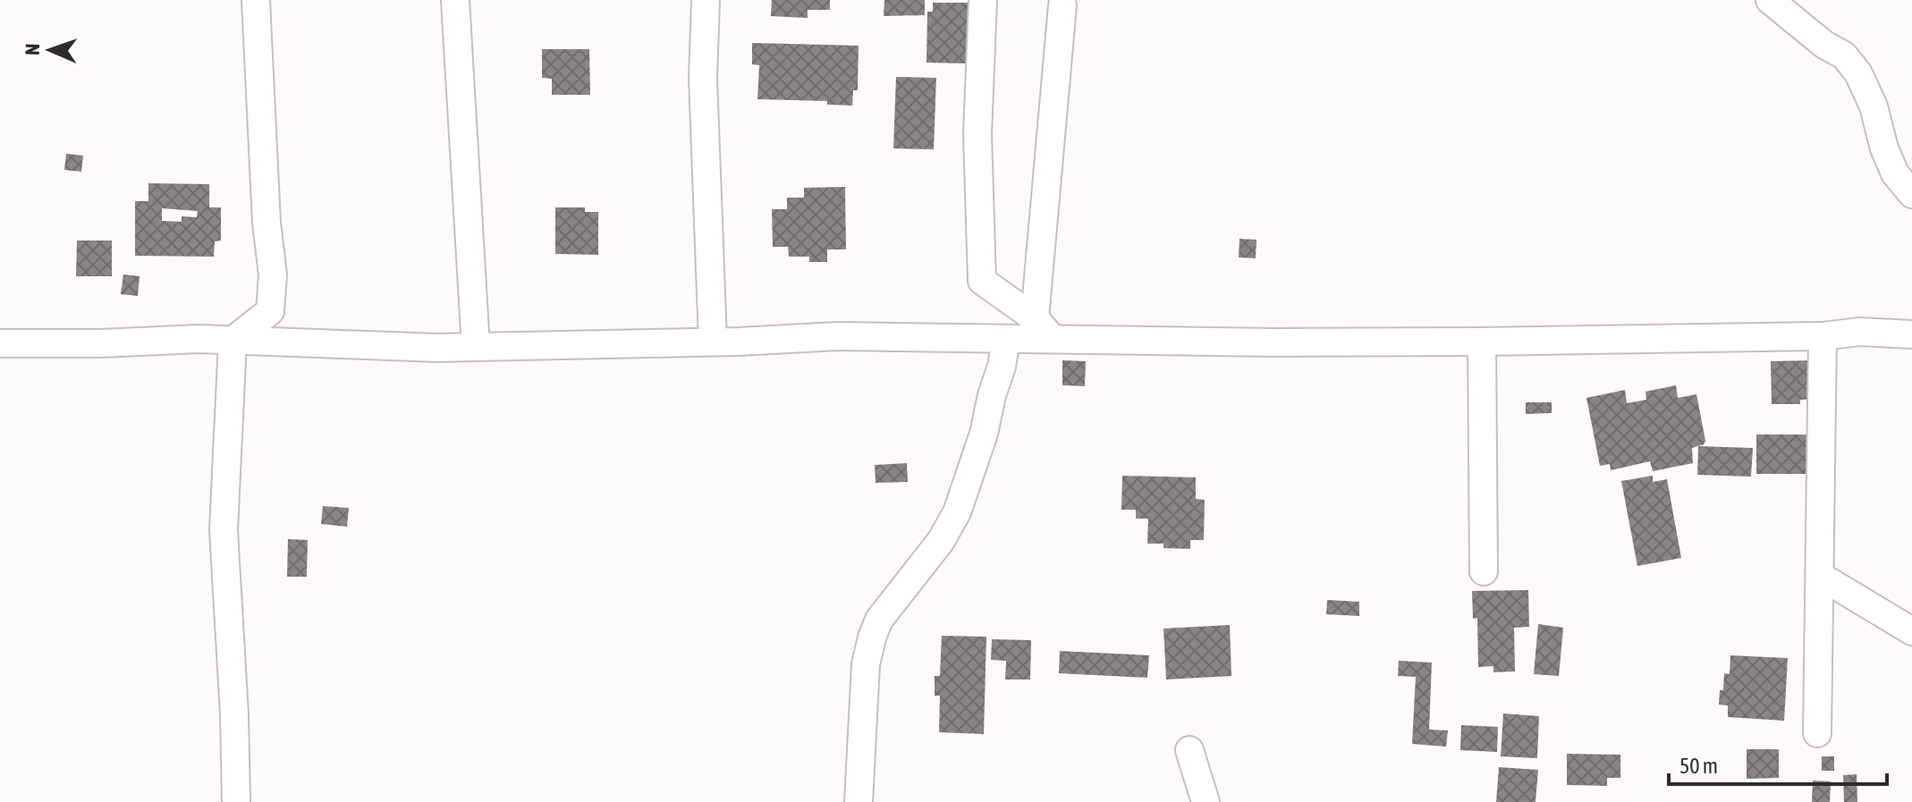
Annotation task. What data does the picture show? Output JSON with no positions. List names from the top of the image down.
{
  "scale_bar": "50 m",
  "north": "left"
}
